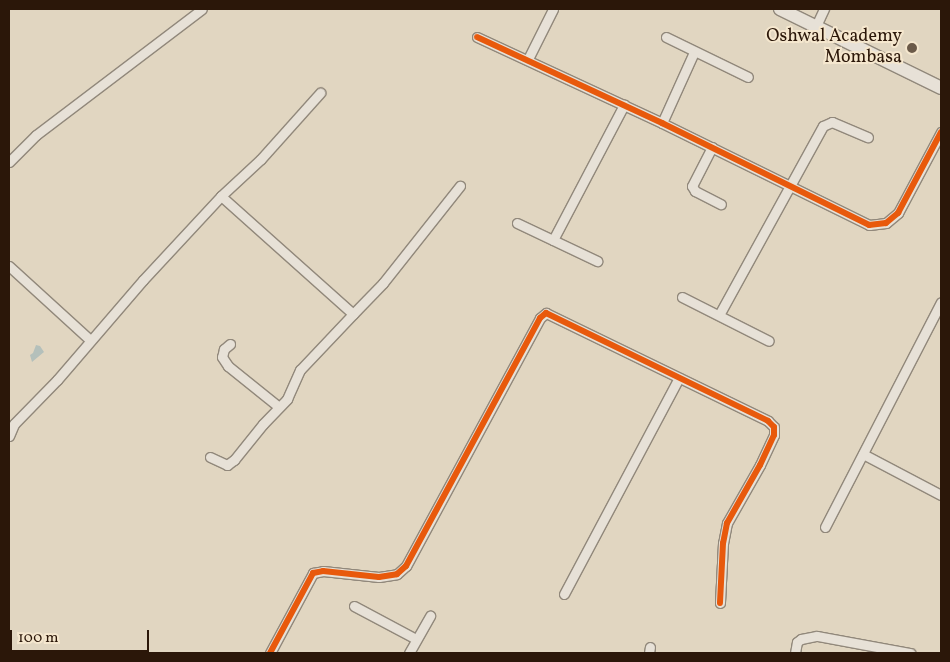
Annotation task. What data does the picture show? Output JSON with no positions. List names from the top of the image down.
{
  "places": ["Oshwal Academy Mombasa"],
  "scale_bar": "100 m"
}
